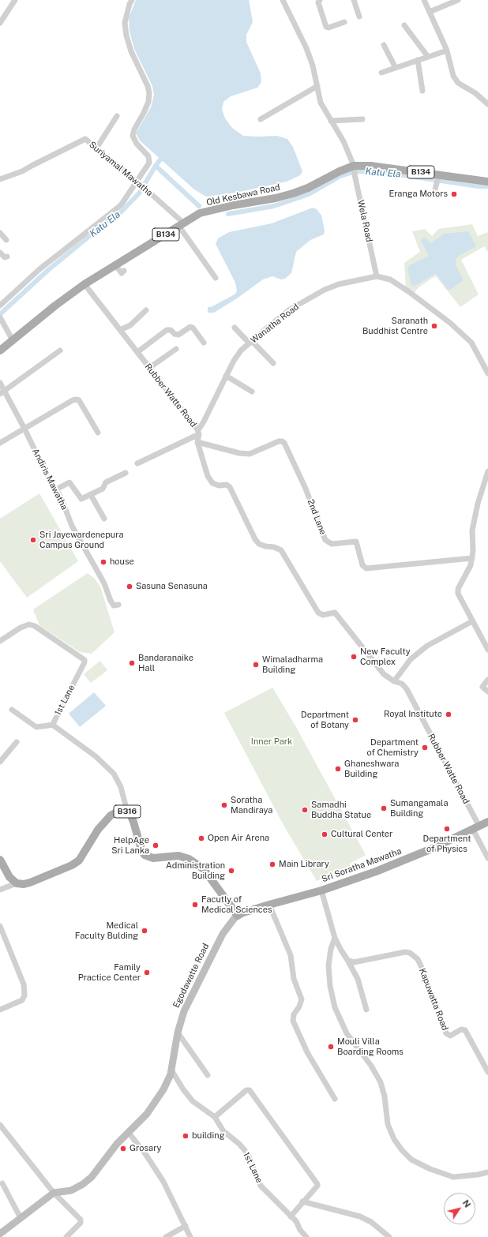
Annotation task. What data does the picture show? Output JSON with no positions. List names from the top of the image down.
{
  "streets": {
    "main road": [
      "B134",
      "Old Kesbawa Road",
      "B316",
      "Sri Soratha Mawatha"
    ],
    "street": [
      "Suriyamal Mawatha",
      "Wela Road",
      "Wanatha Road",
      "Rubber Watte Road",
      "Andiris Mawatha",
      "2nd Lane",
      "1st Lane",
      "Egodawatte Road",
      "Kapuwatta Road"
    ]
  },
  "crossings": [
    ["Suriyamal Mawatha", "Old Kesbawa Road"],
    ["Old Kesbawa Road", "Wela Road"],
    ["Old Kesbawa Road", "Rubber Watte Road"],
    ["Wela Road", "Wanatha Road"],
    ["Wanatha Road", "Rubber Watte Road"],
    ["Rubber Watte Road", "2nd Lane"],
    ["Rubber Watte Road", "Sri Soratha Mawatha"],
    ["1st Lane", "B316"],
    ["1st Lane", "Egodawatte Road"],
    ["B316", "Sri Soratha Mawatha"],
    ["B316", "Egodawatte Road"],
    ["Sri Soratha Mawatha", "Egodawatte Road"]
  ],
  "water": ["Katu Ela"],
  "parks": ["Inner Park"],
  "places": [
    "Eranga Motors",
    "Saranath Buddhist Centre",
    "Sri Jayewardenepura Campus Ground",
    "house",
    "Sasuna Senasuna",
    "New Faculty Complex",
    "Bandaranaike Hall",
    "Wimaladharma Building",
    "Royal Institute",
    "Department of Botany",
    "Department of Chemistry",
    "Ghaneshwara Building",
    "Soratha Mandiraya",
    "Sumangamala Building",
    "Samadhi Buddha Statue",
    "Department of Physics",
    "Cultural Center",
    "Open Air Arena",
    "HelpAge Sri Lanka",
    "Main Library",
    "Administration Building",
    "Facutly of Medical Sciences",
    "Medical Faculty Bulding",
    "Family Practice Center",
    "Mouli Villa Boarding Rooms",
    "building",
    "Grosary"
  ],
  "north": "top right"
}
